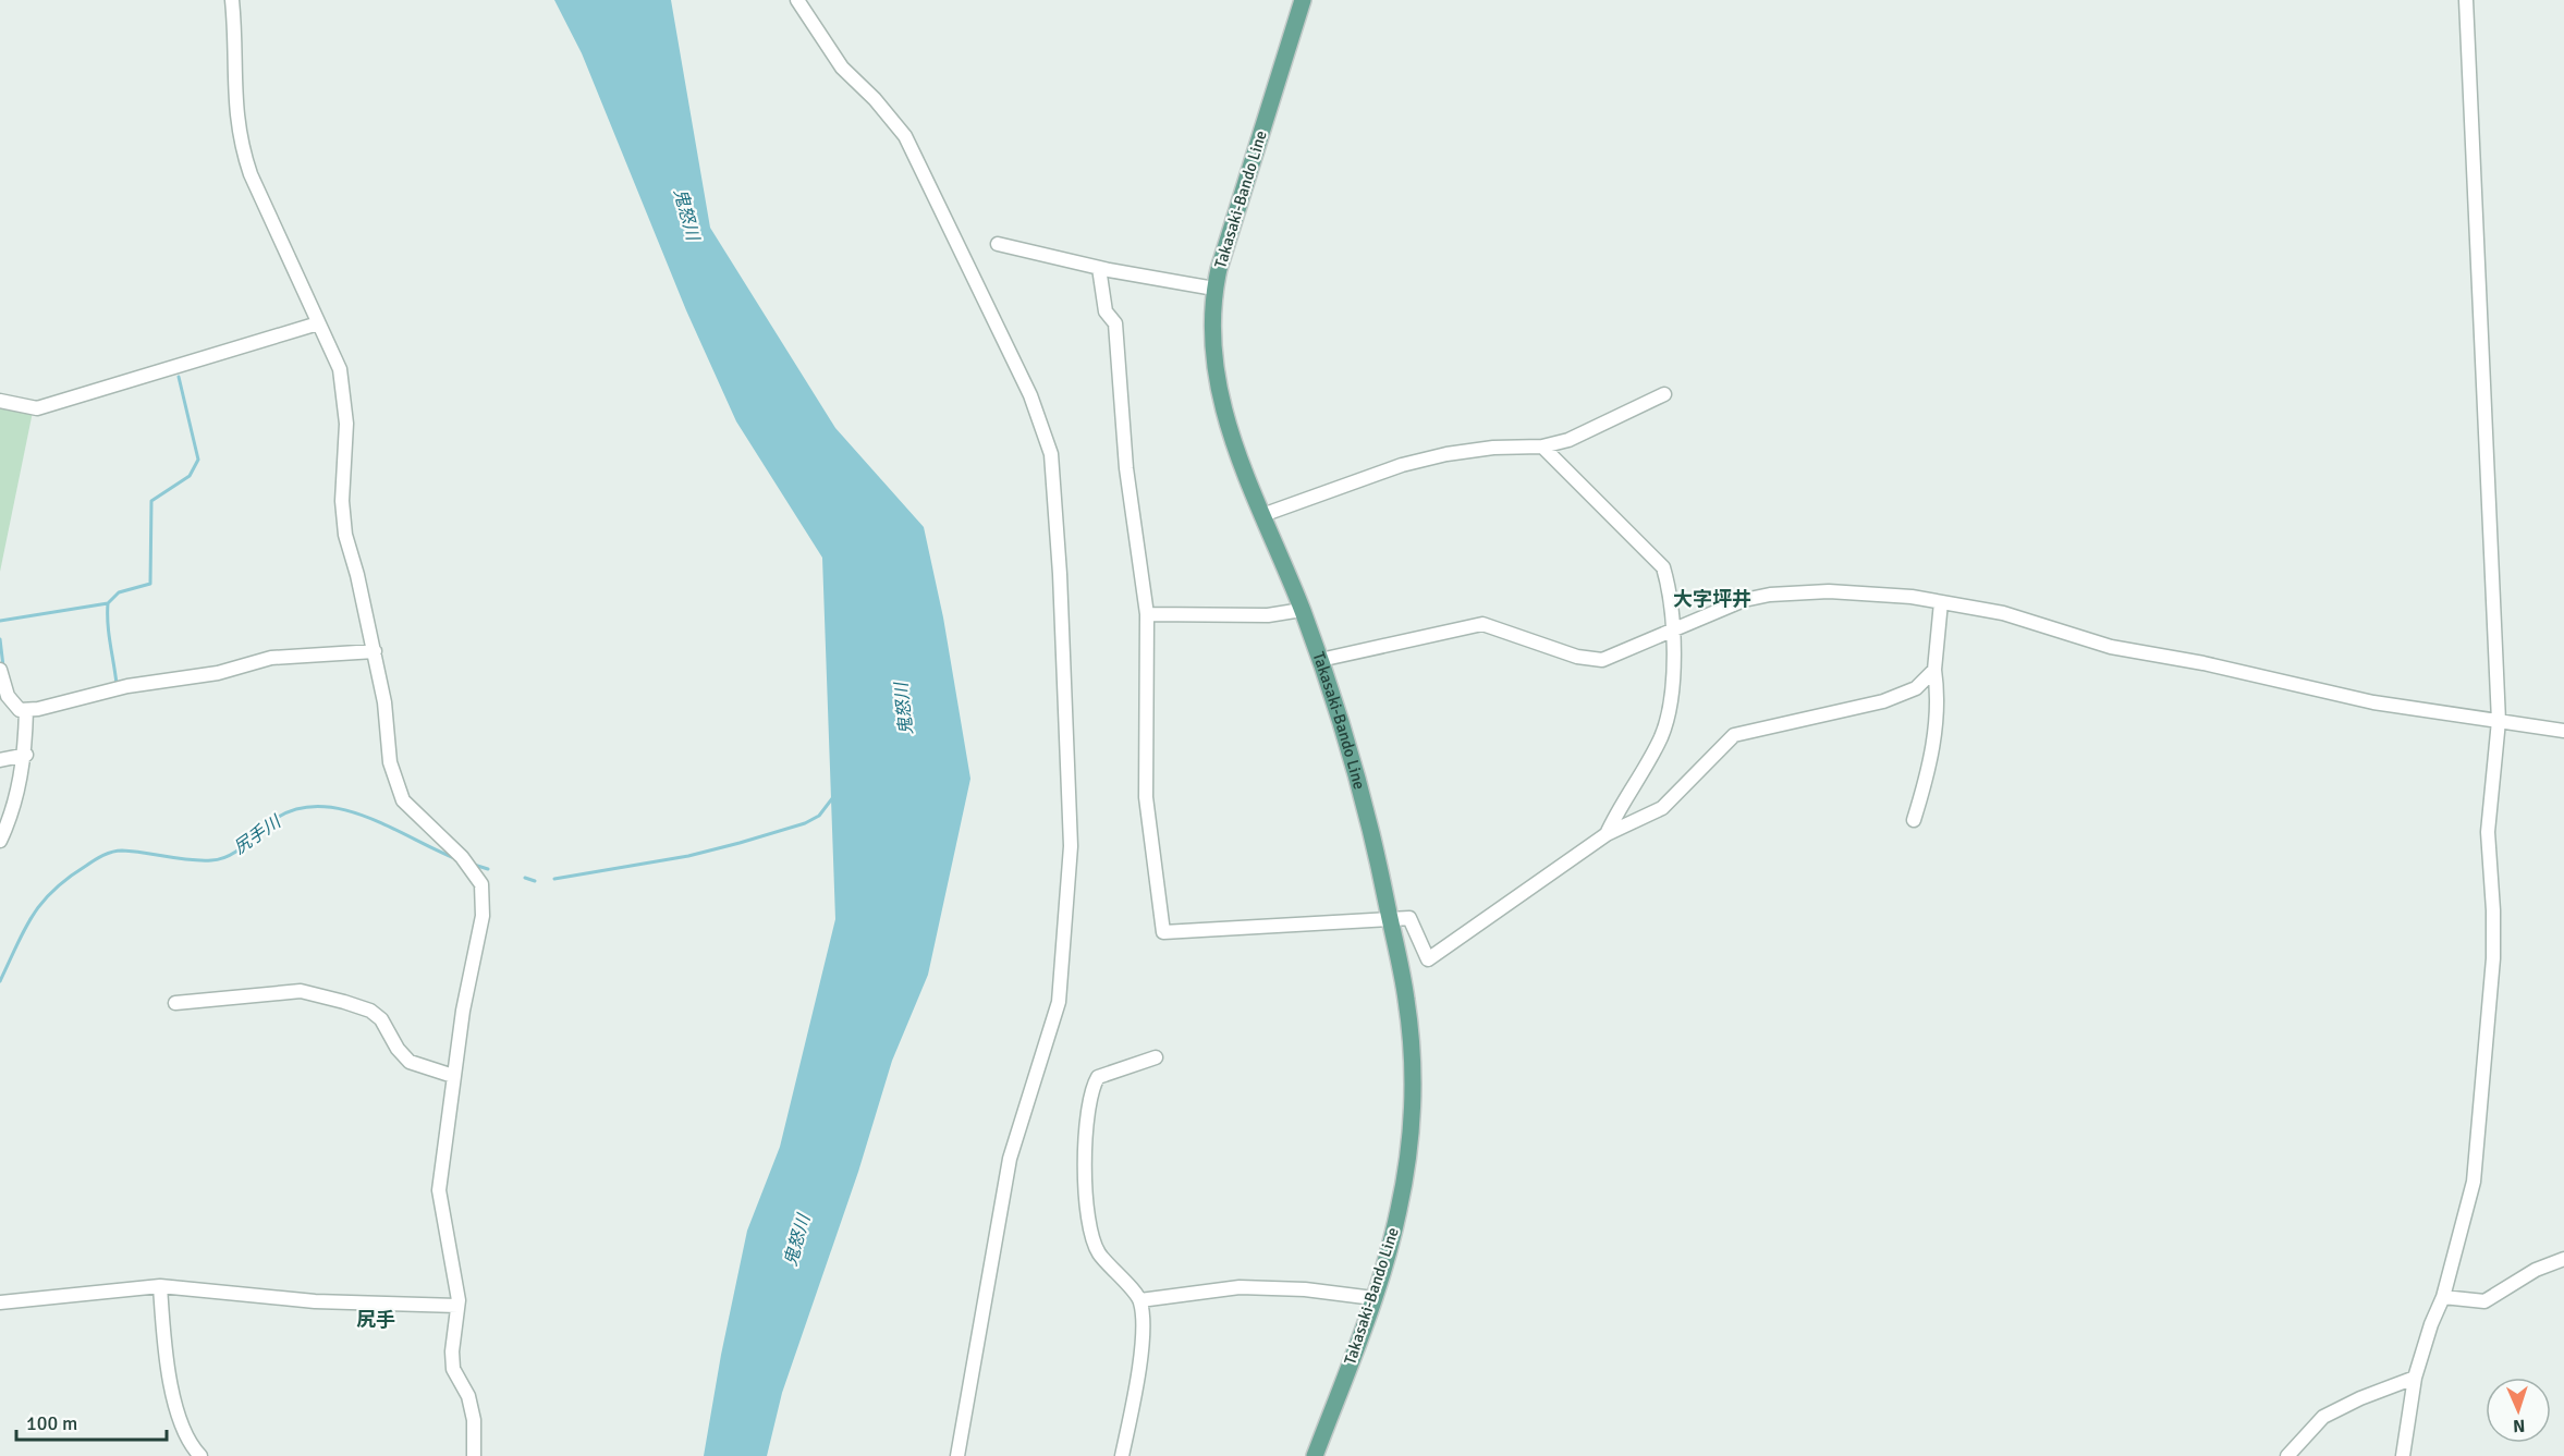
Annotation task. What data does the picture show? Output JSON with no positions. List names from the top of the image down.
{
  "streets": {
    "main road": ["Takasaki-Bando Line"]
  },
  "districts": ["大字坪井", "尻手"],
  "water": ["鬼怒川", "尻手川"],
  "scale_bar": "100 m",
  "north": "bottom"
}
